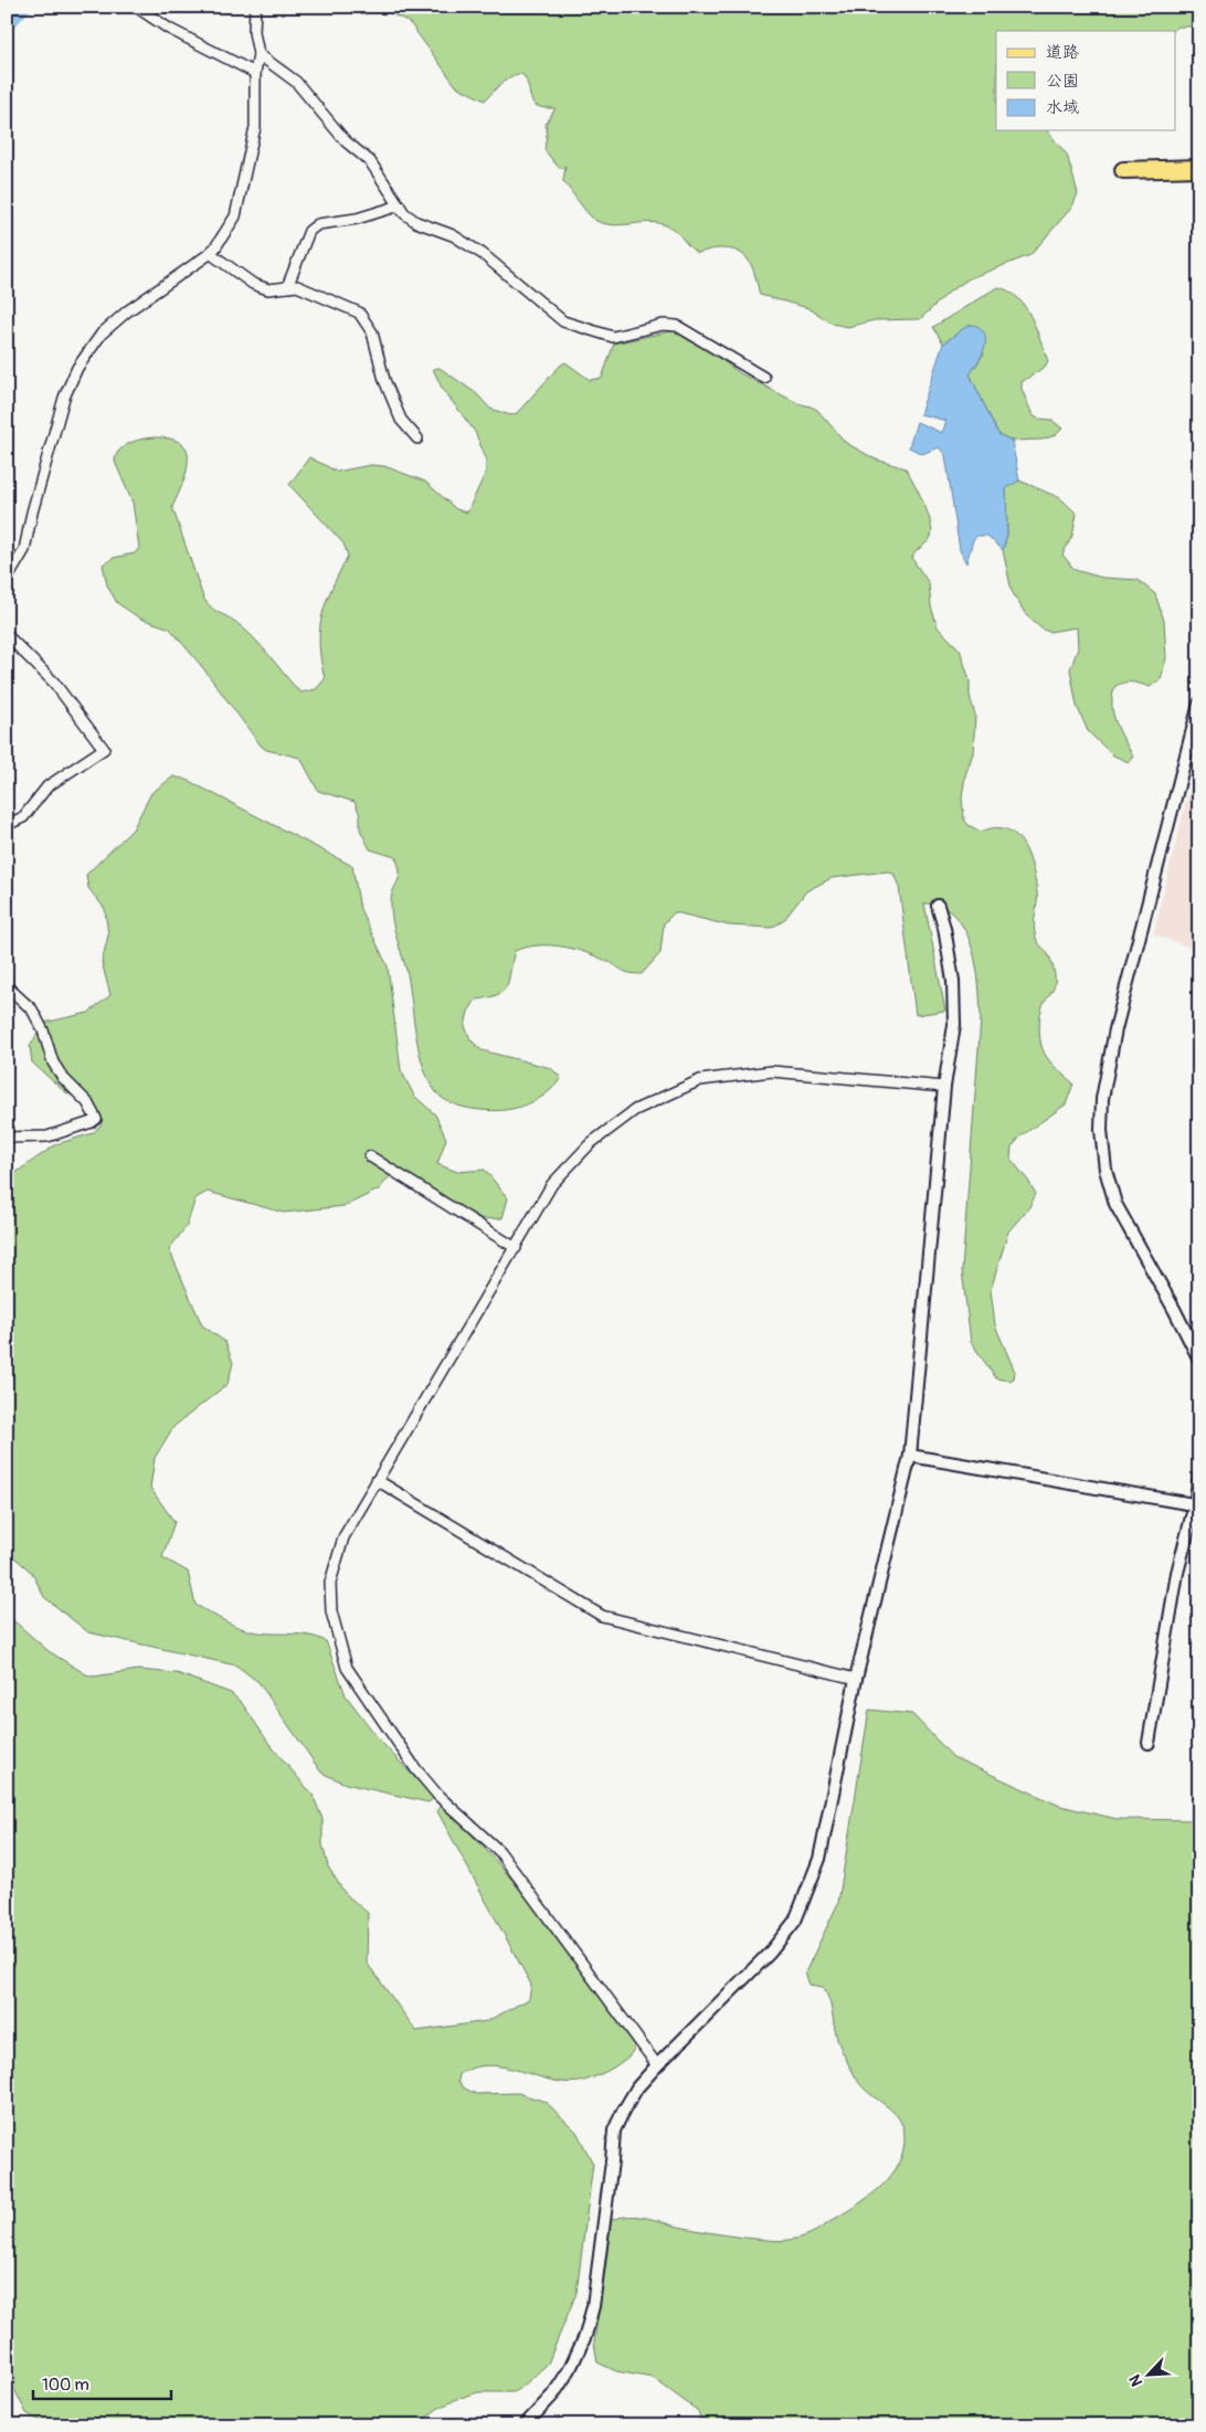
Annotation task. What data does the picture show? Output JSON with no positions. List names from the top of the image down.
{
  "legend": ["道路", "公園", "水域"],
  "scale_bar": "100 m",
  "north": "bottom left"
}
